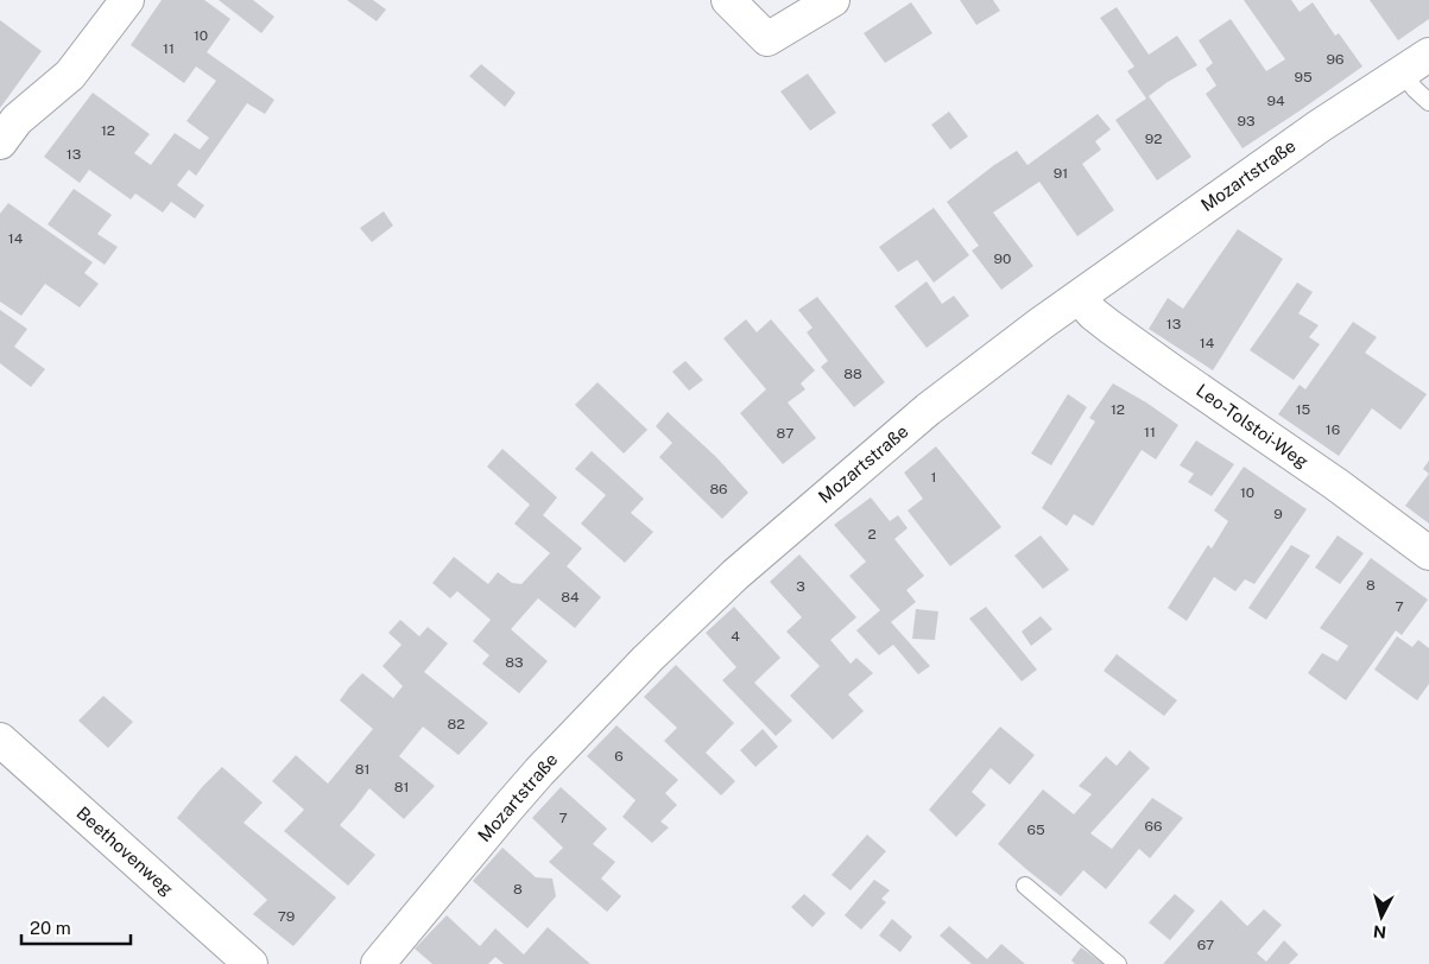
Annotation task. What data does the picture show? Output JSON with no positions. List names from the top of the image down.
{
  "streets": {
    "street": ["Mozartstraße", "Leo-Tolstoi-Weg", "Beethovenweg"]
  },
  "crossings": [
    ["Mozartstraße", "Leo-Tolstoi-Weg"]
  ],
  "house_numbers": [
    "10",
    "11",
    "96",
    "95",
    "94",
    "93",
    "12",
    "92",
    "13",
    "91",
    "14",
    "90",
    "13",
    "14",
    "88",
    "12",
    "15",
    "16",
    "11",
    "87",
    "1",
    "86",
    "10",
    "9",
    "2",
    "8",
    "3",
    "84",
    "7",
    "4",
    "83",
    "82",
    "6",
    "81",
    "81",
    "7",
    "66",
    "65",
    "8",
    "79",
    "67"
  ],
  "scale_bar": "20 m",
  "north": "bottom"
}
